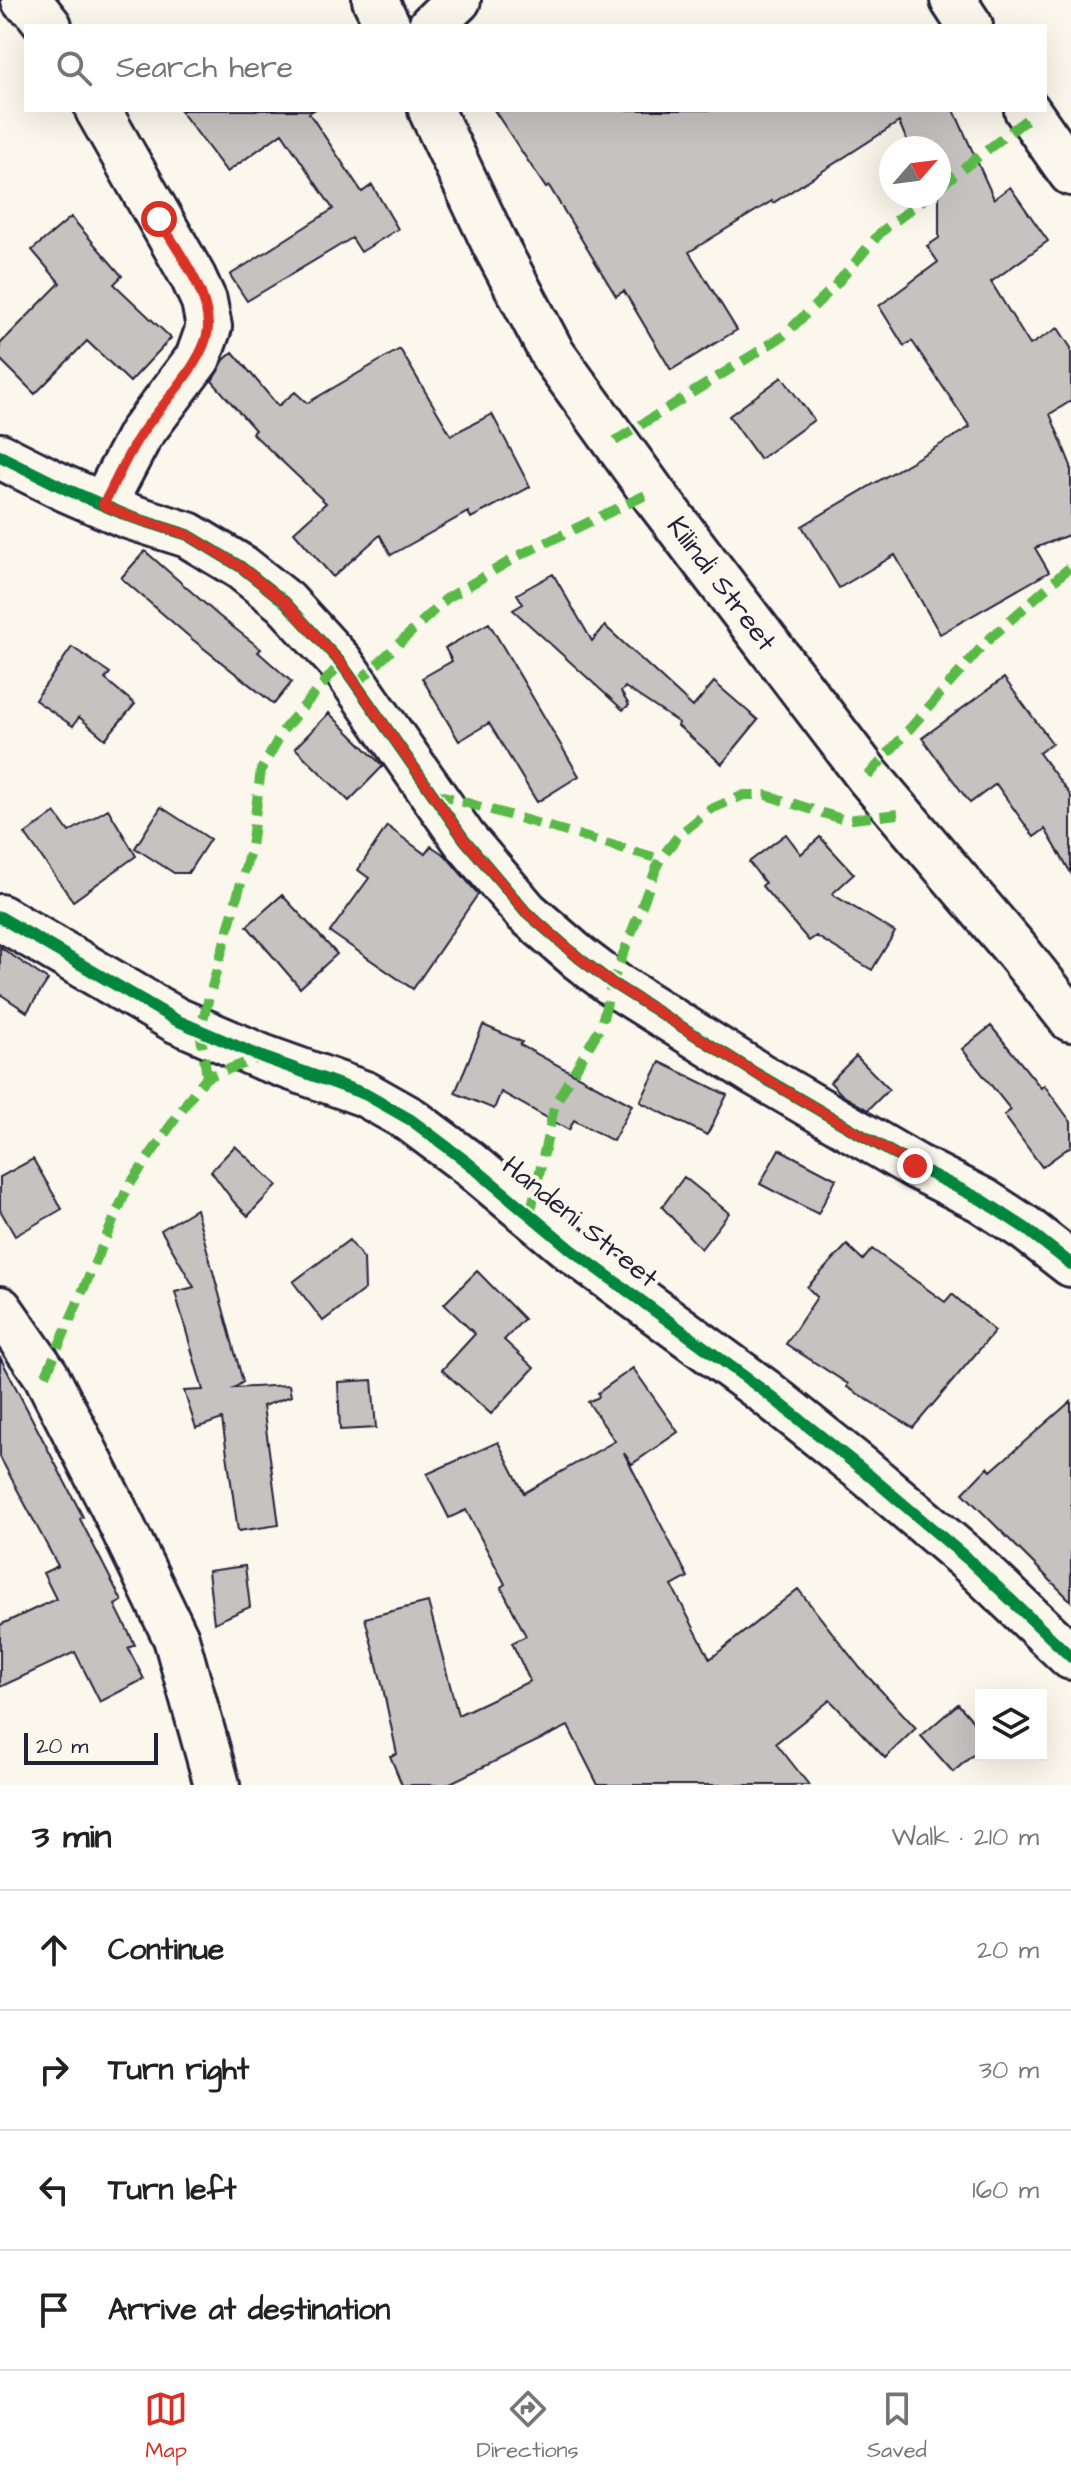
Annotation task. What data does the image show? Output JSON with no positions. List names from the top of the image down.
{
  "streets": {
    "street": ["Kilindi Street", "Handeni Street"]
  },
  "scale_bar": "20 m",
  "north": "top right",
  "page": {
    "search": "Search here",
    "scale": "20 m",
    "heading": ["3 min", "Walk · 210 m"],
    "list": [
      ["Continue", "20 m"],
      ["Turn right", "30 m"],
      ["Turn left", "160 m"],
      "Arrive at destination"
    ],
    "nav": ["Map", "Directions", "Saved"]
  }
}
